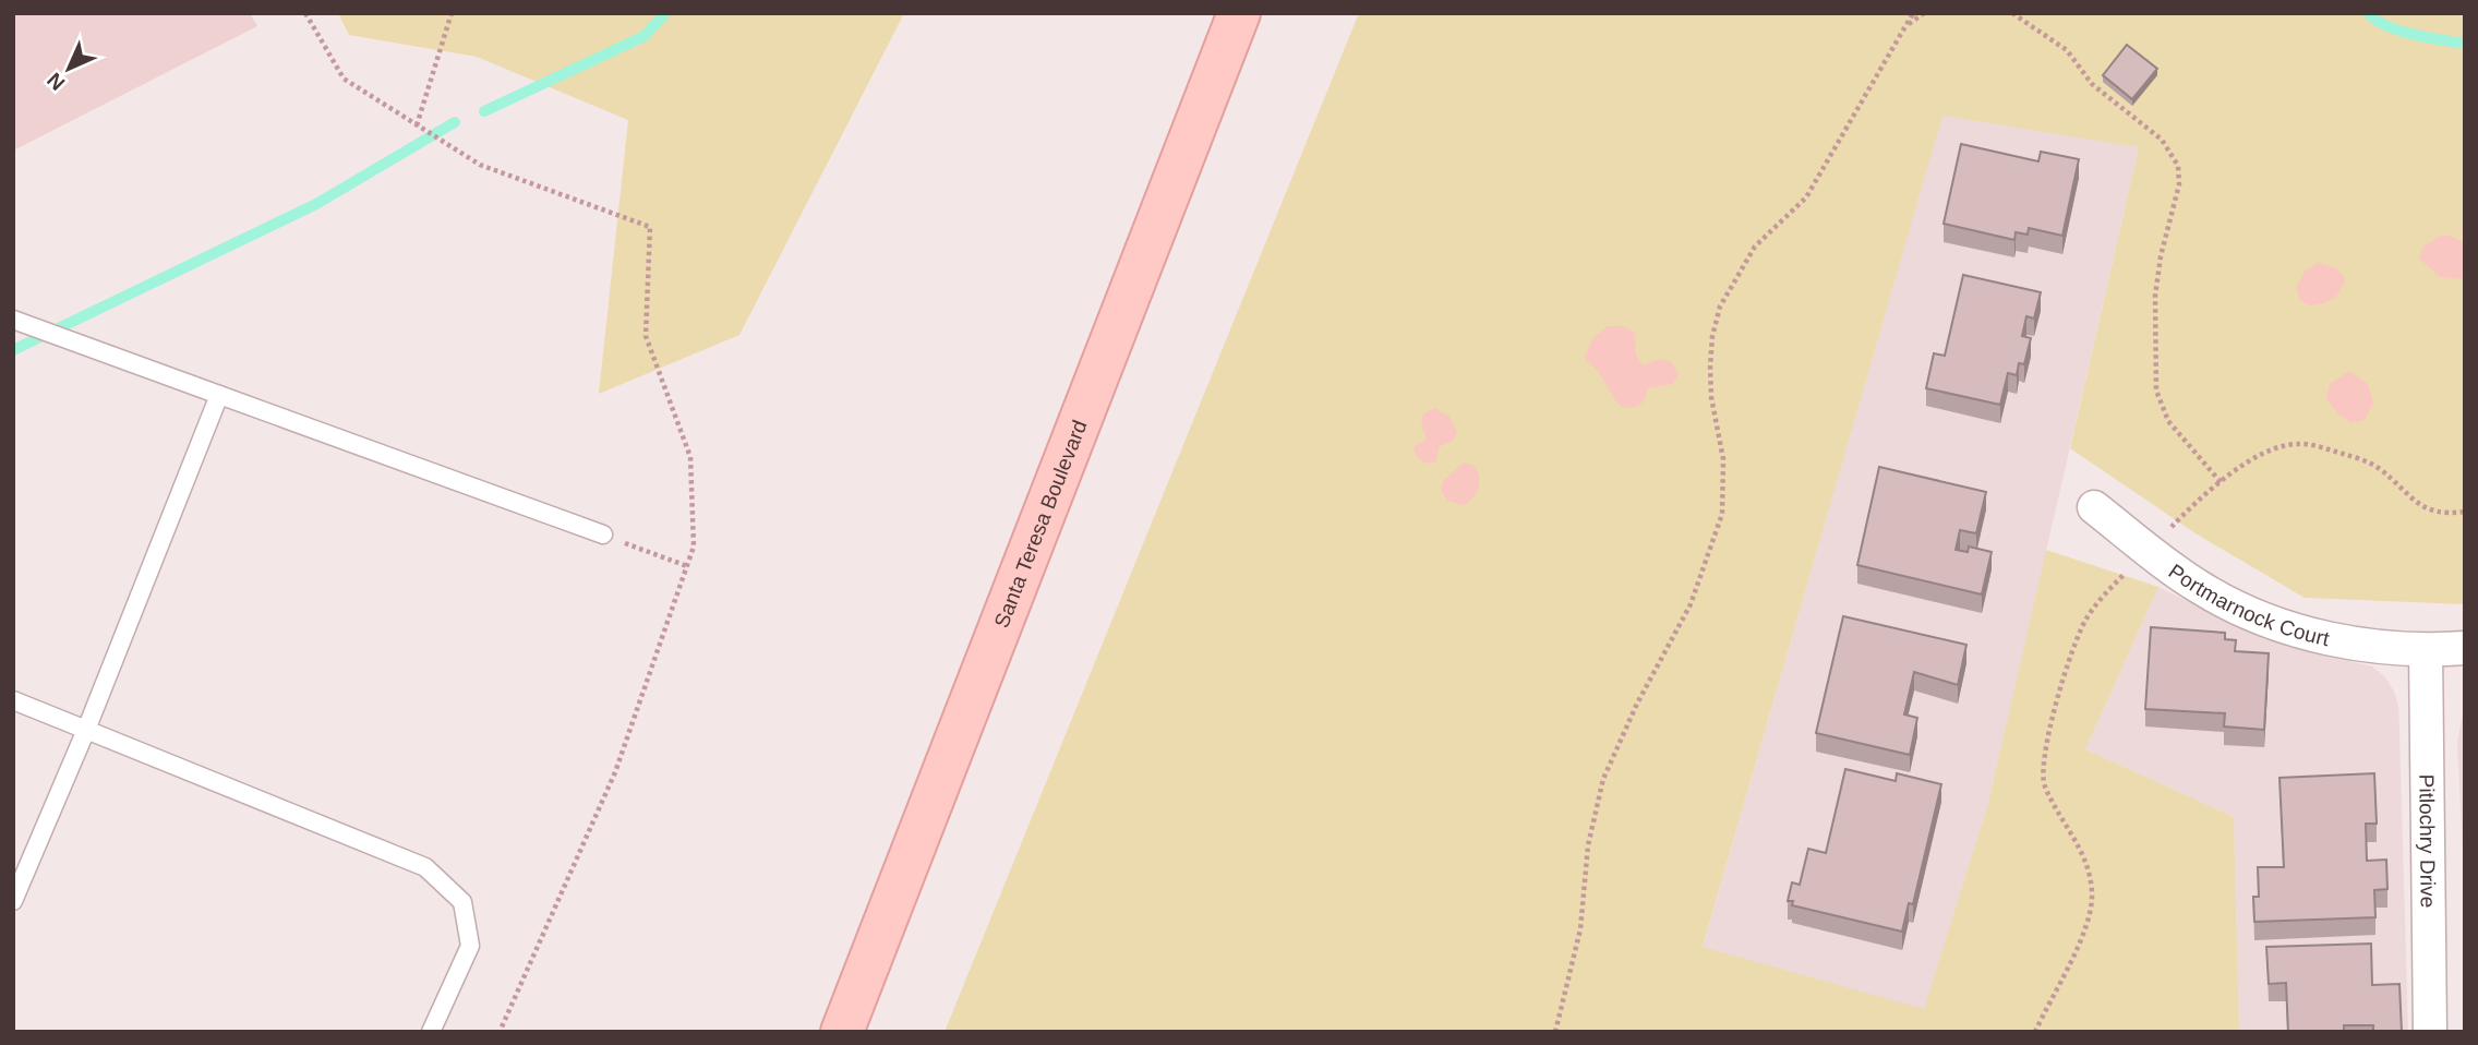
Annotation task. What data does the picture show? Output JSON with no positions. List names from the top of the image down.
{
  "streets": {
    "main road": ["Santa Teresa Boulevard"],
    "street": ["Portmarnock Court", "Pitlochry Drive"]
  },
  "crossings": [
    ["Portmarnock Court", "Pitlochry Drive"]
  ],
  "north": "bottom left"
}
